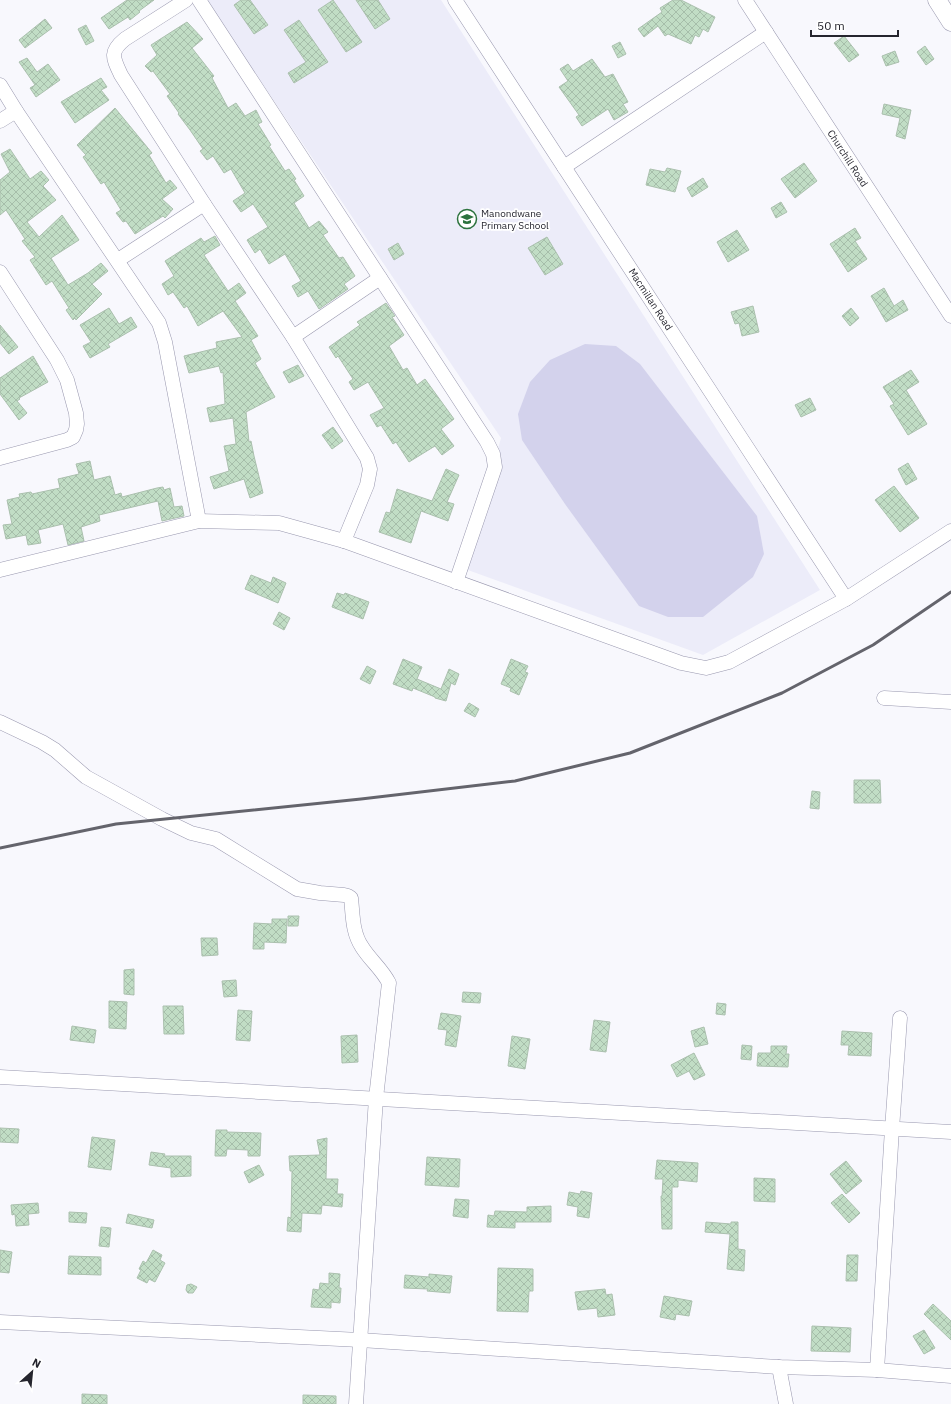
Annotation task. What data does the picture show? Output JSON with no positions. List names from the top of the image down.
{
  "streets": {
    "street": ["Churchill Road", "Macmillan Road"]
  },
  "places": {
    "school or university": ["Manondwane Primary School"]
  },
  "scale_bar": "50 m",
  "north": "top right"
}
